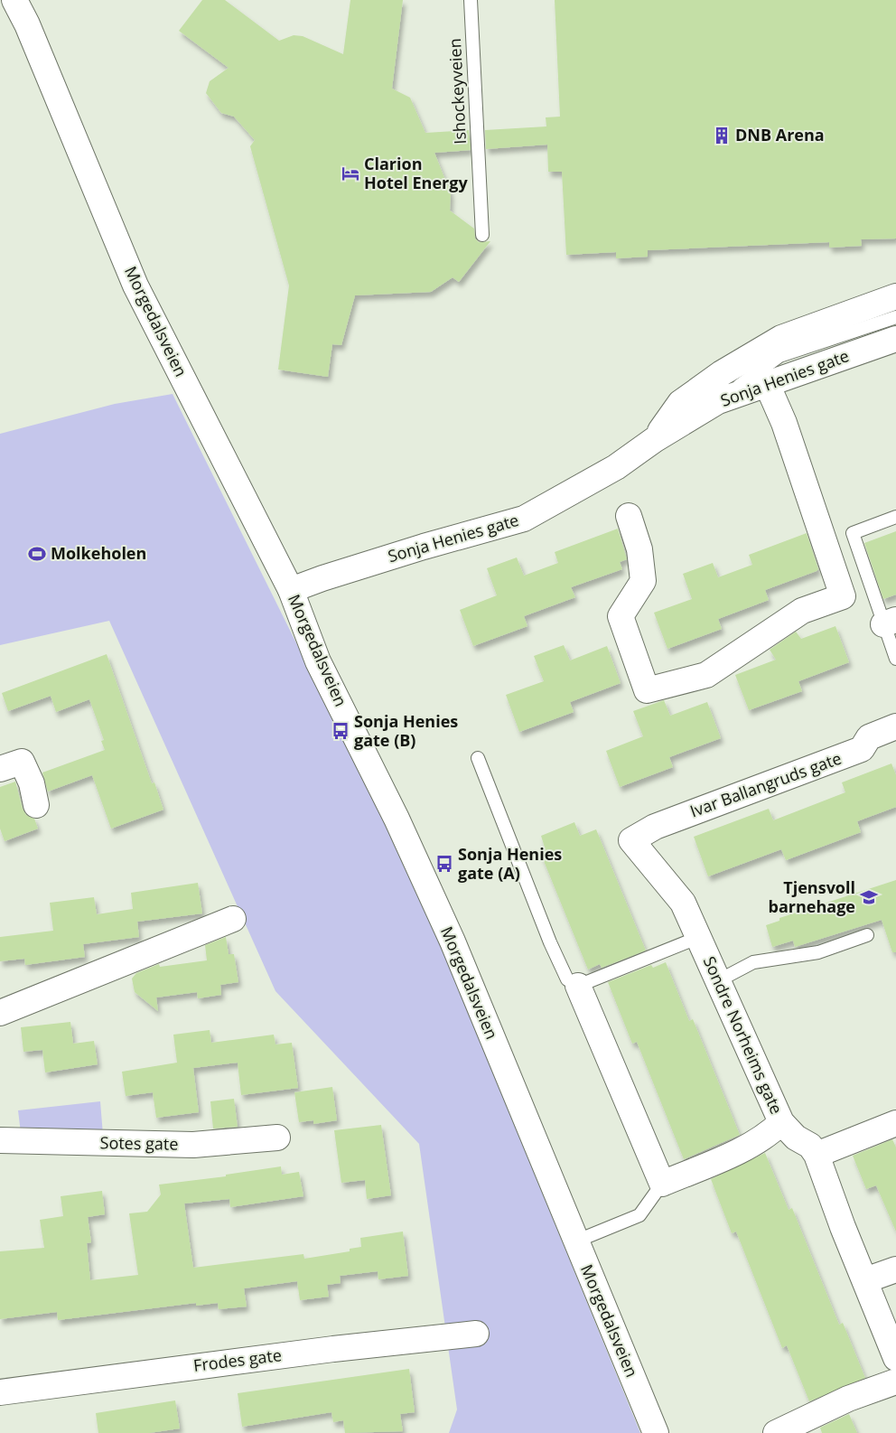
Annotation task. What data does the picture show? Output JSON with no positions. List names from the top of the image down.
{
  "streets": {
    "street": [
      "Morgedalsveien",
      "Sonja Henies gate",
      "Ivar Ballangruds gate",
      "Sondre Norheims gate",
      "Sotes gate",
      "Frodes gate"
    ],
    "lane": ["Ishockeyveien"]
  },
  "crossings": [
    ["Morgedalsveien", "Sonja Henies gate"],
    ["Ivar Ballangruds gate", "Sondre Norheims gate"]
  ],
  "places": {
    "building": ["DNB Arena"],
    "hotel": ["Clarion Hotel Energy"],
    "sports": ["Molkeholen"],
    "bus stop": ["Sonja Henies gate (B)", "Sonja Henies gate (A)"],
    "school or university": ["Tjensvoll barnehage"]
  }
}
